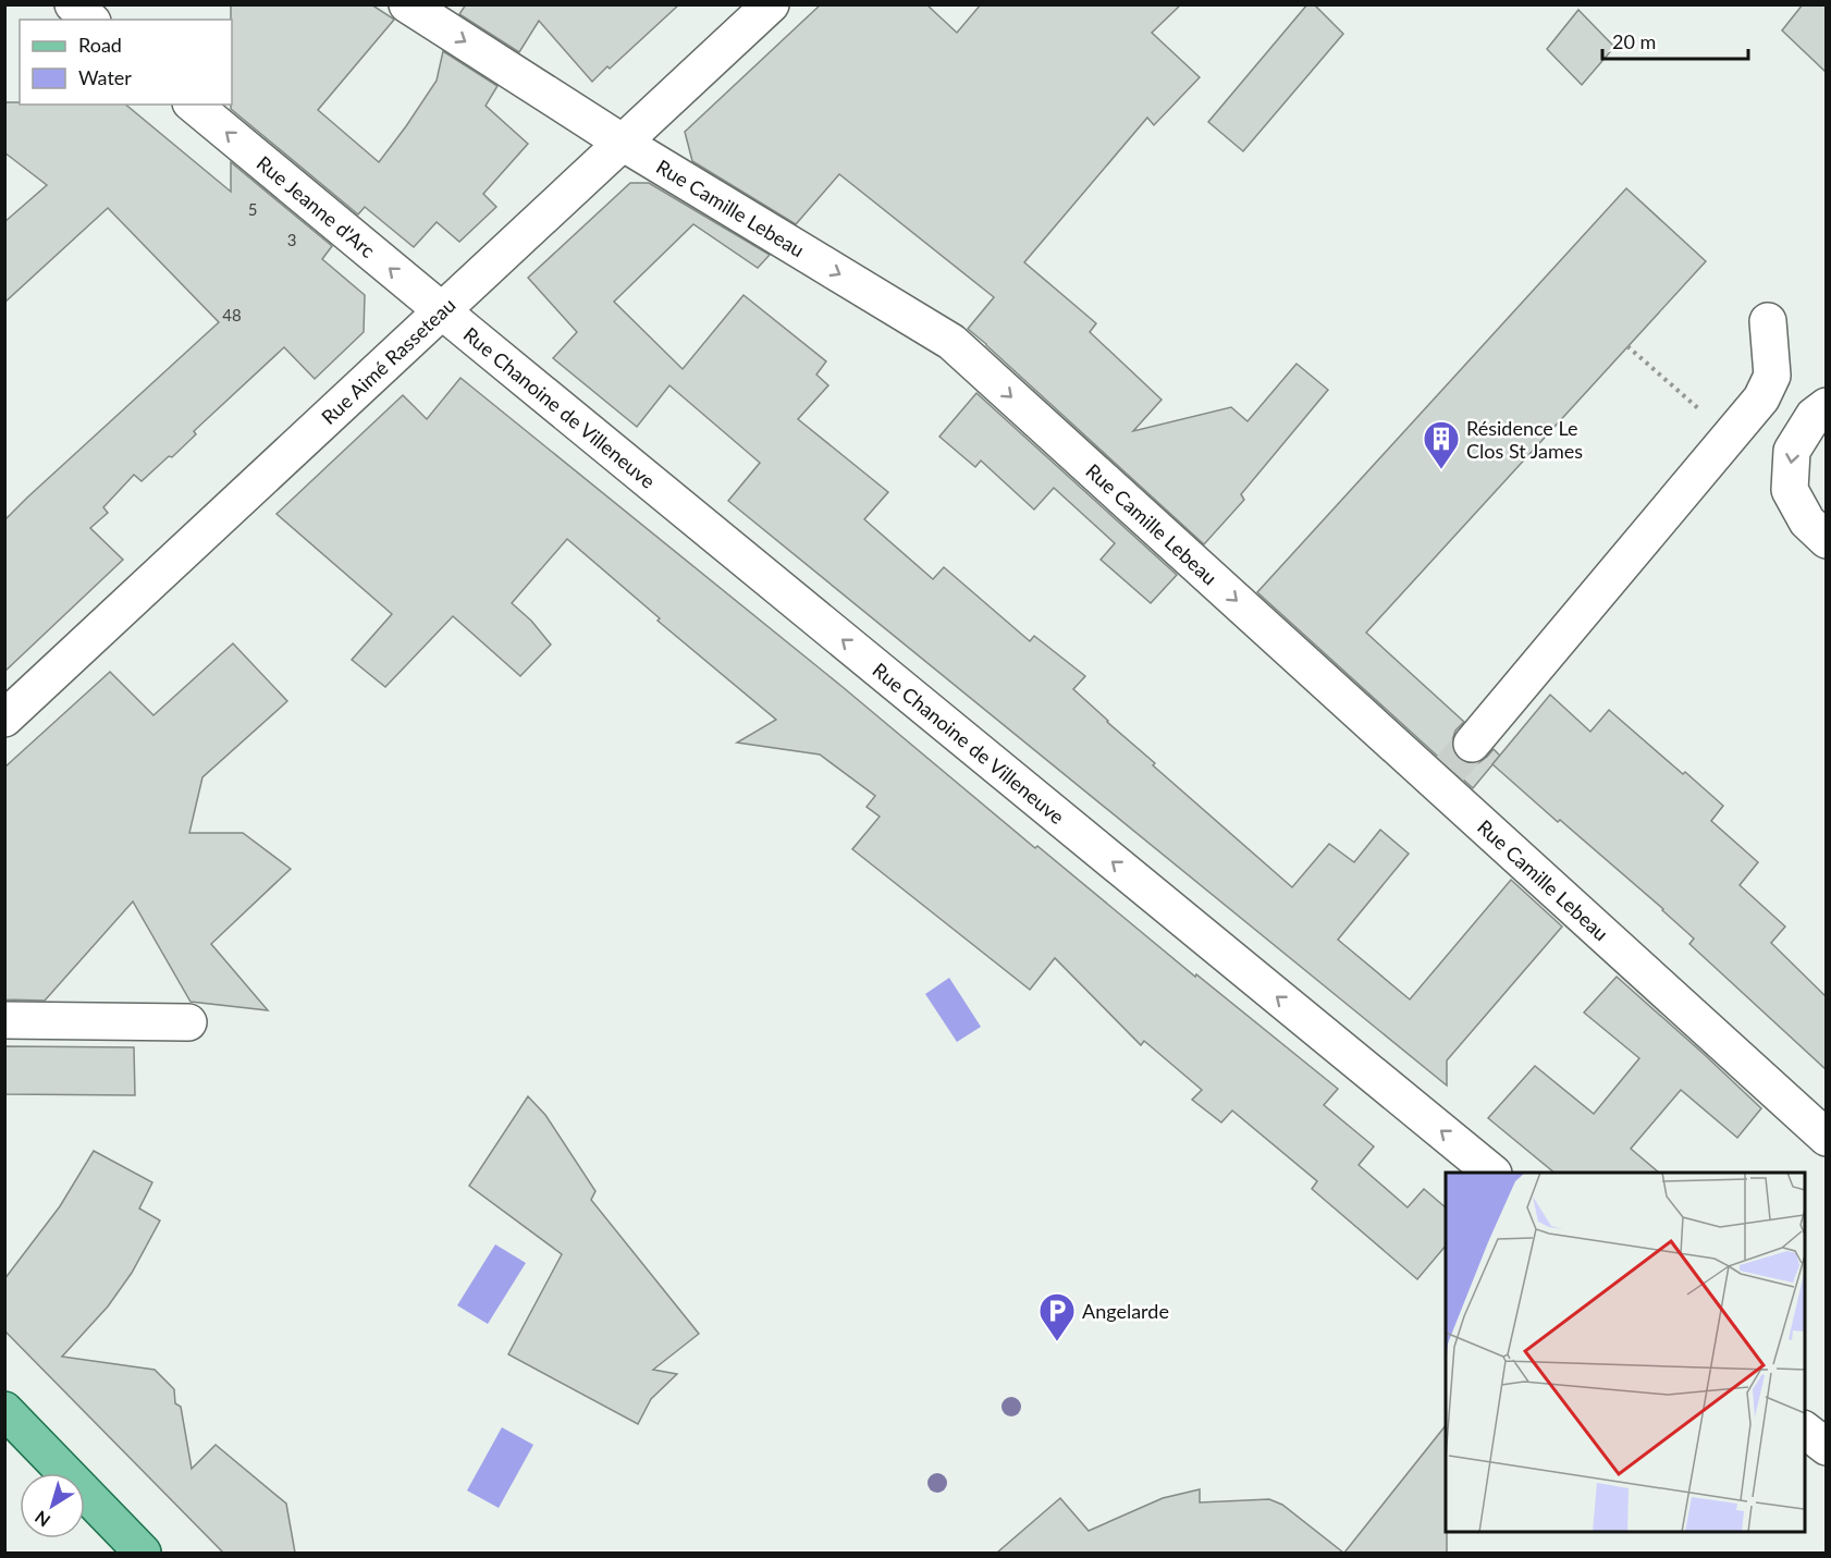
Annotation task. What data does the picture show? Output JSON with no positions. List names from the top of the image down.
{
  "streets": {
    "street": [
      "Rue Jeanne d'Arc",
      "Rue Camille Lebeau",
      "Rue Aimé Rasseteau",
      "Rue Chanoine de Villeneuve"
    ]
  },
  "crossings": [
    ["Rue Jeanne d'Arc", "Rue Aimé Rasseteau"],
    ["Rue Jeanne d'Arc", "Rue Chanoine de Villeneuve"],
    ["Rue Camille Lebeau", "Rue Aimé Rasseteau"],
    ["Rue Aimé Rasseteau", "Rue Chanoine de Villeneuve"]
  ],
  "one_way": ["Rue Jeanne d'Arc", "Rue Camille Lebeau", "Rue Chanoine de Villeneuve"],
  "places": {
    "building": ["Résidence Le Clos St James"],
    "parking": ["Angelarde"]
  },
  "house_numbers": ["5", "3", "48"],
  "legend": ["Road", "Water"],
  "scale_bar": "20 m",
  "north": "bottom left"
}
